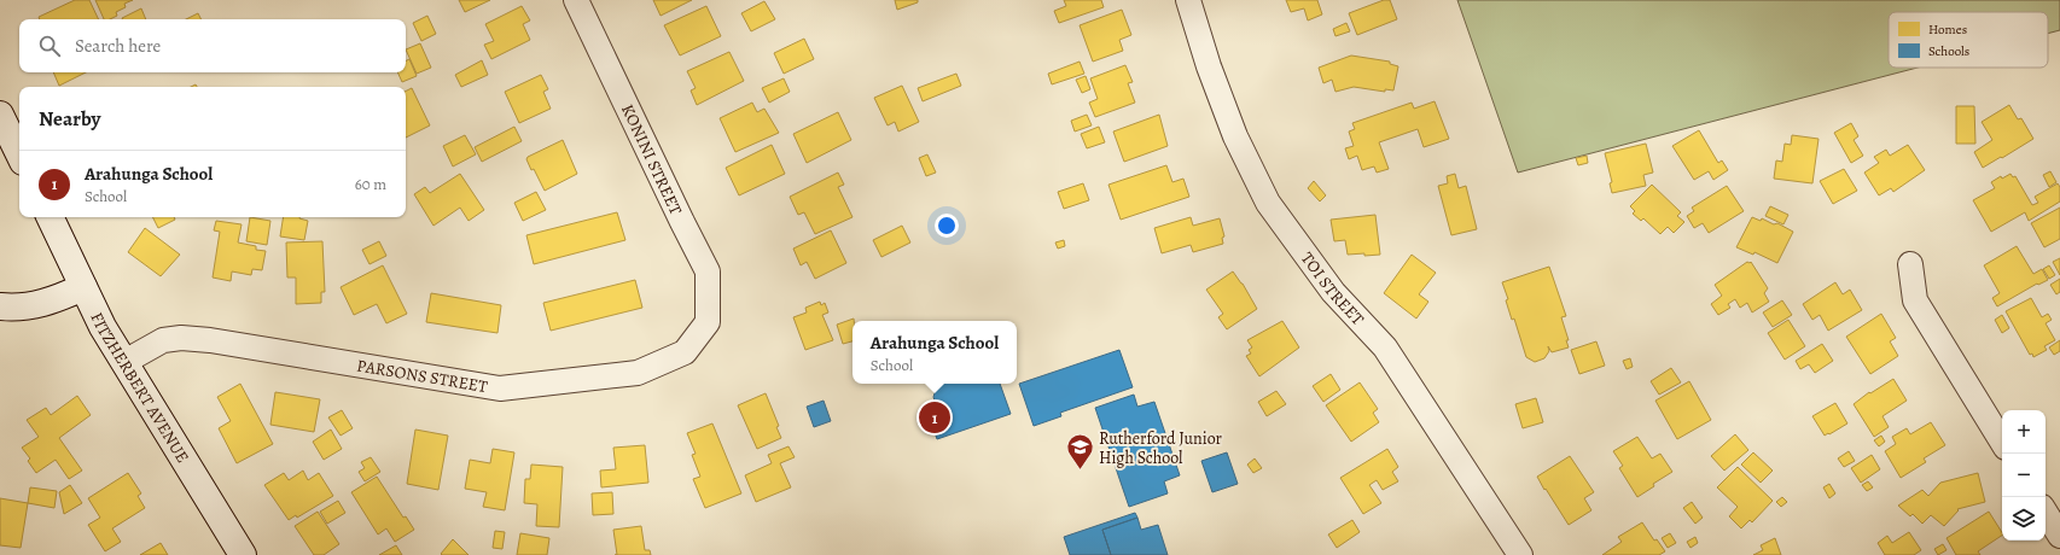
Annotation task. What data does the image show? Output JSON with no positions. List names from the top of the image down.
{
  "streets": {
    "main road": ["FITZHERBERT AVENUE"],
    "street": ["KONINI STREET", "TOI STREET", "PARSONS STREET"]
  },
  "crossings": [
    ["KONINI STREET", "PARSONS STREET"],
    ["PARSONS STREET", "FITZHERBERT AVENUE"]
  ],
  "places": {
    "school or university": ["Rutherford Junior High School"]
  },
  "legend": ["Homes", "Schools"],
  "page": {
    "search": "Search here",
    "heading": "Nearby",
    "list": [
      {
        "mark": "1",
        "name": "Arahunga School",
        "note": "School",
        "value": "60 m"
      }
    ],
    "popup": ["Arahunga School", "School"],
    "pins": "1",
    "map_buttons": ["+", "−"]
  }
}
